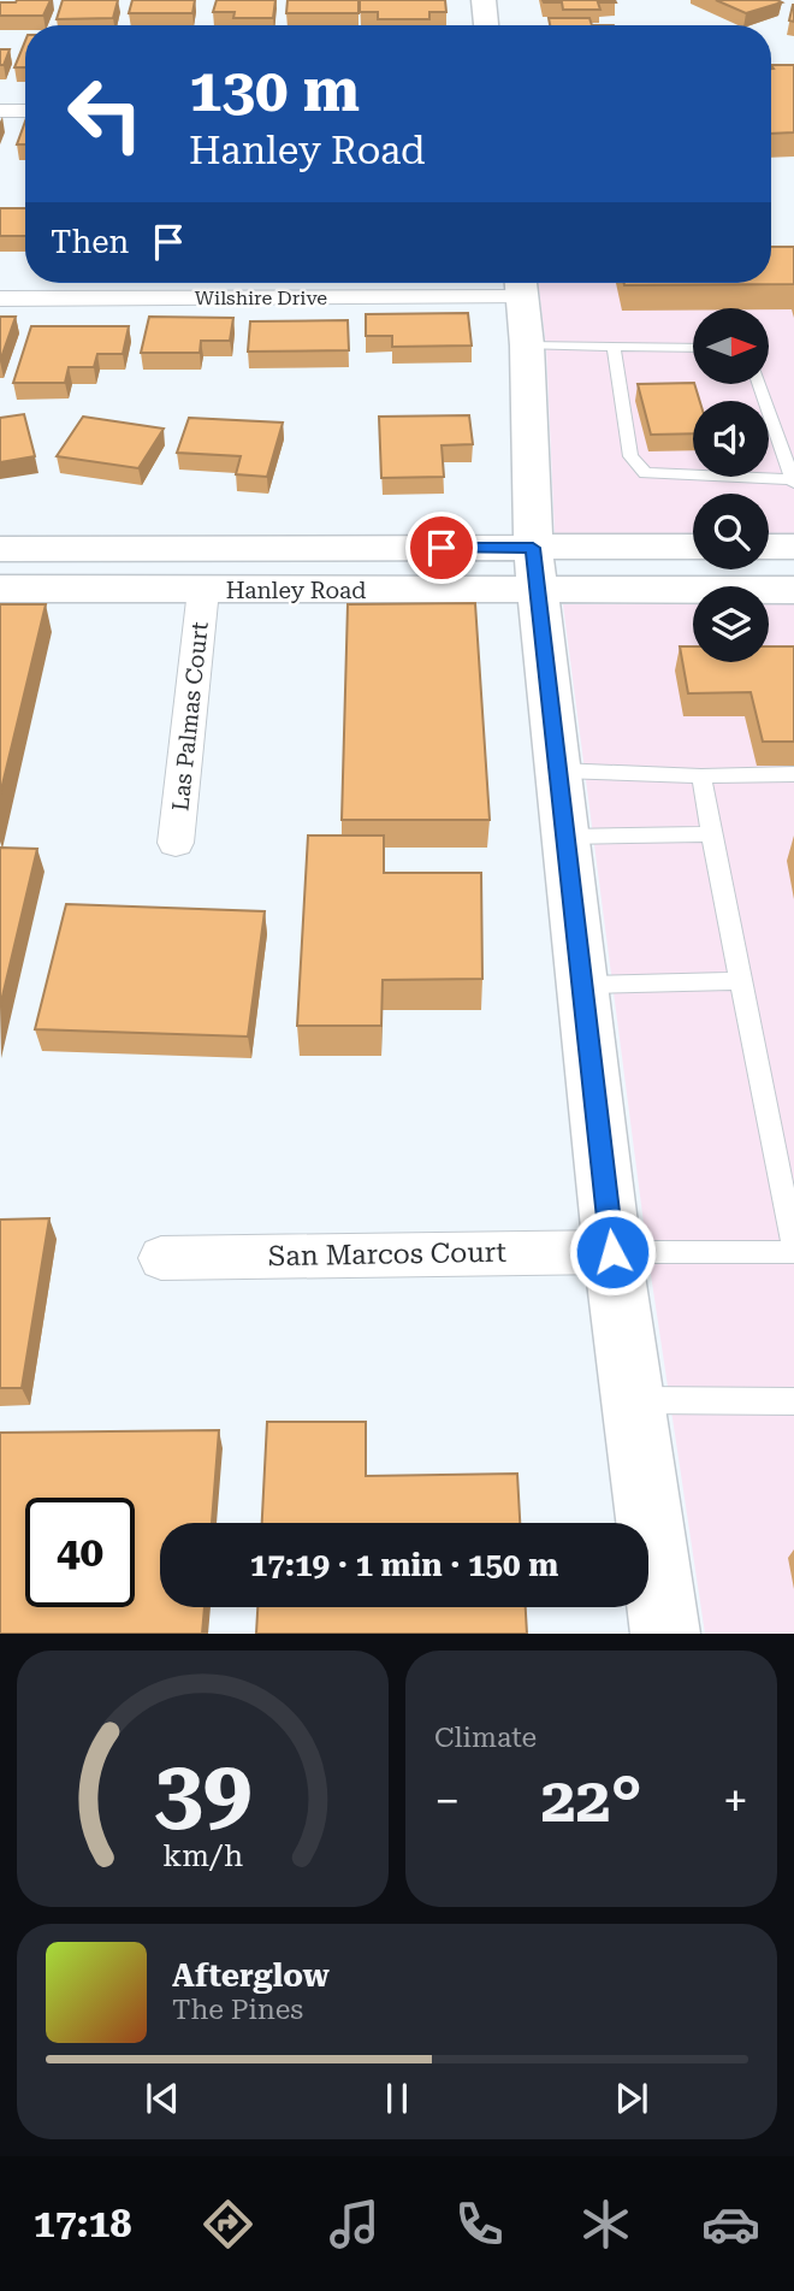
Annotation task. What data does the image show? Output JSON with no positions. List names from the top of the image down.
{
  "streets": {
    "street": [
      "Wilshire Drive",
      "Hanley Road",
      "Las Palmas Court",
      "San Marcos Court"
    ]
  },
  "crossings": [
    ["Hanley Road", "Las Palmas Court"]
  ],
  "north": "right",
  "page": {
    "turn": ["130 m", "Hanley Road"],
    "then": "Then",
    "limit": "40",
    "trip": "17:19 · 1 min · 150 m",
    "tile": "Climate",
    "heat": ["−", "22°", "+"],
    "song": ["Afterglow", "The Pines"],
    "tabs": "17:18",
    "gauge": ["39", "km/h"]
  }
}
